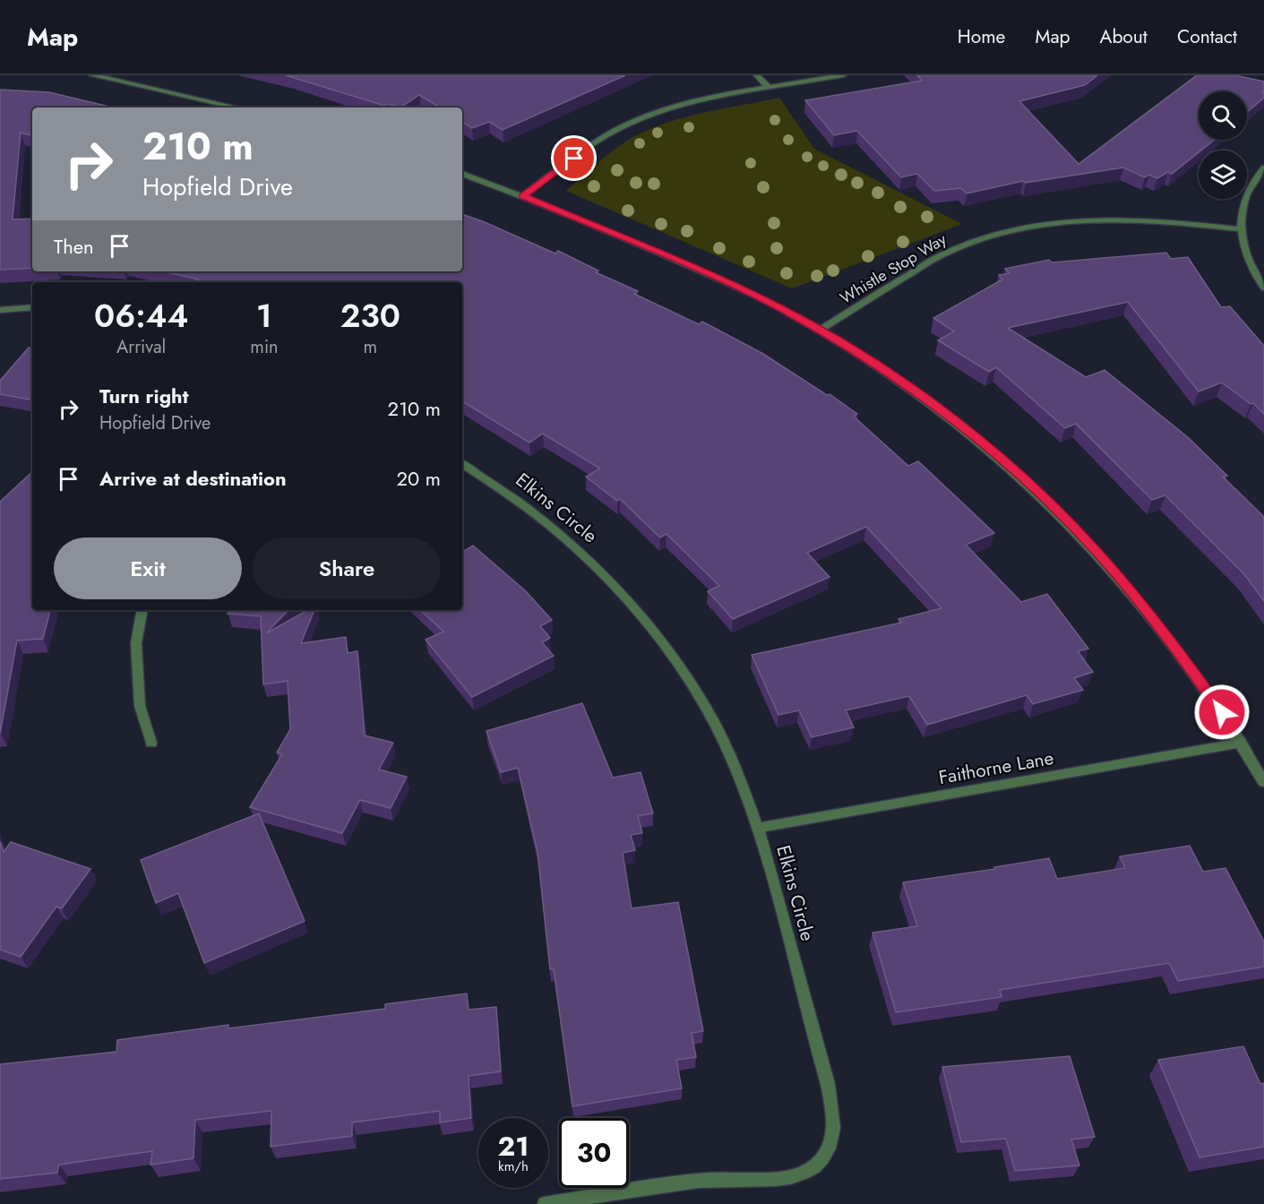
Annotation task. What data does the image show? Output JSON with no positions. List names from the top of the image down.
{
  "streets": {
    "street": ["Whistle Stop Way", "Elkins Circle", "Faithorne Lane"]
  },
  "crossings": [
    ["Elkins Circle", "Faithorne Lane"]
  ],
  "page": {
    "header": "Map",
    "nav": [
      "Home",
      "Map",
      "About",
      "Contact"
    ],
    "turn": ["210 m", "Hopfield Drive"],
    "then": "Then",
    "eta": [
      "06:44",
      "Arrival",
      "1",
      "min",
      "230",
      "m"
    ],
    "list": [
      {
        "name": "Turn right",
        "note": "Hopfield Drive",
        "value": "210 m"
      },
      {
        "name": "Arrive at destination",
        "value": "20 m"
      }
    ],
    "buttons": ["Exit", "Share"],
    "speed": "21 km/h",
    "limit": "30"
  }
}
